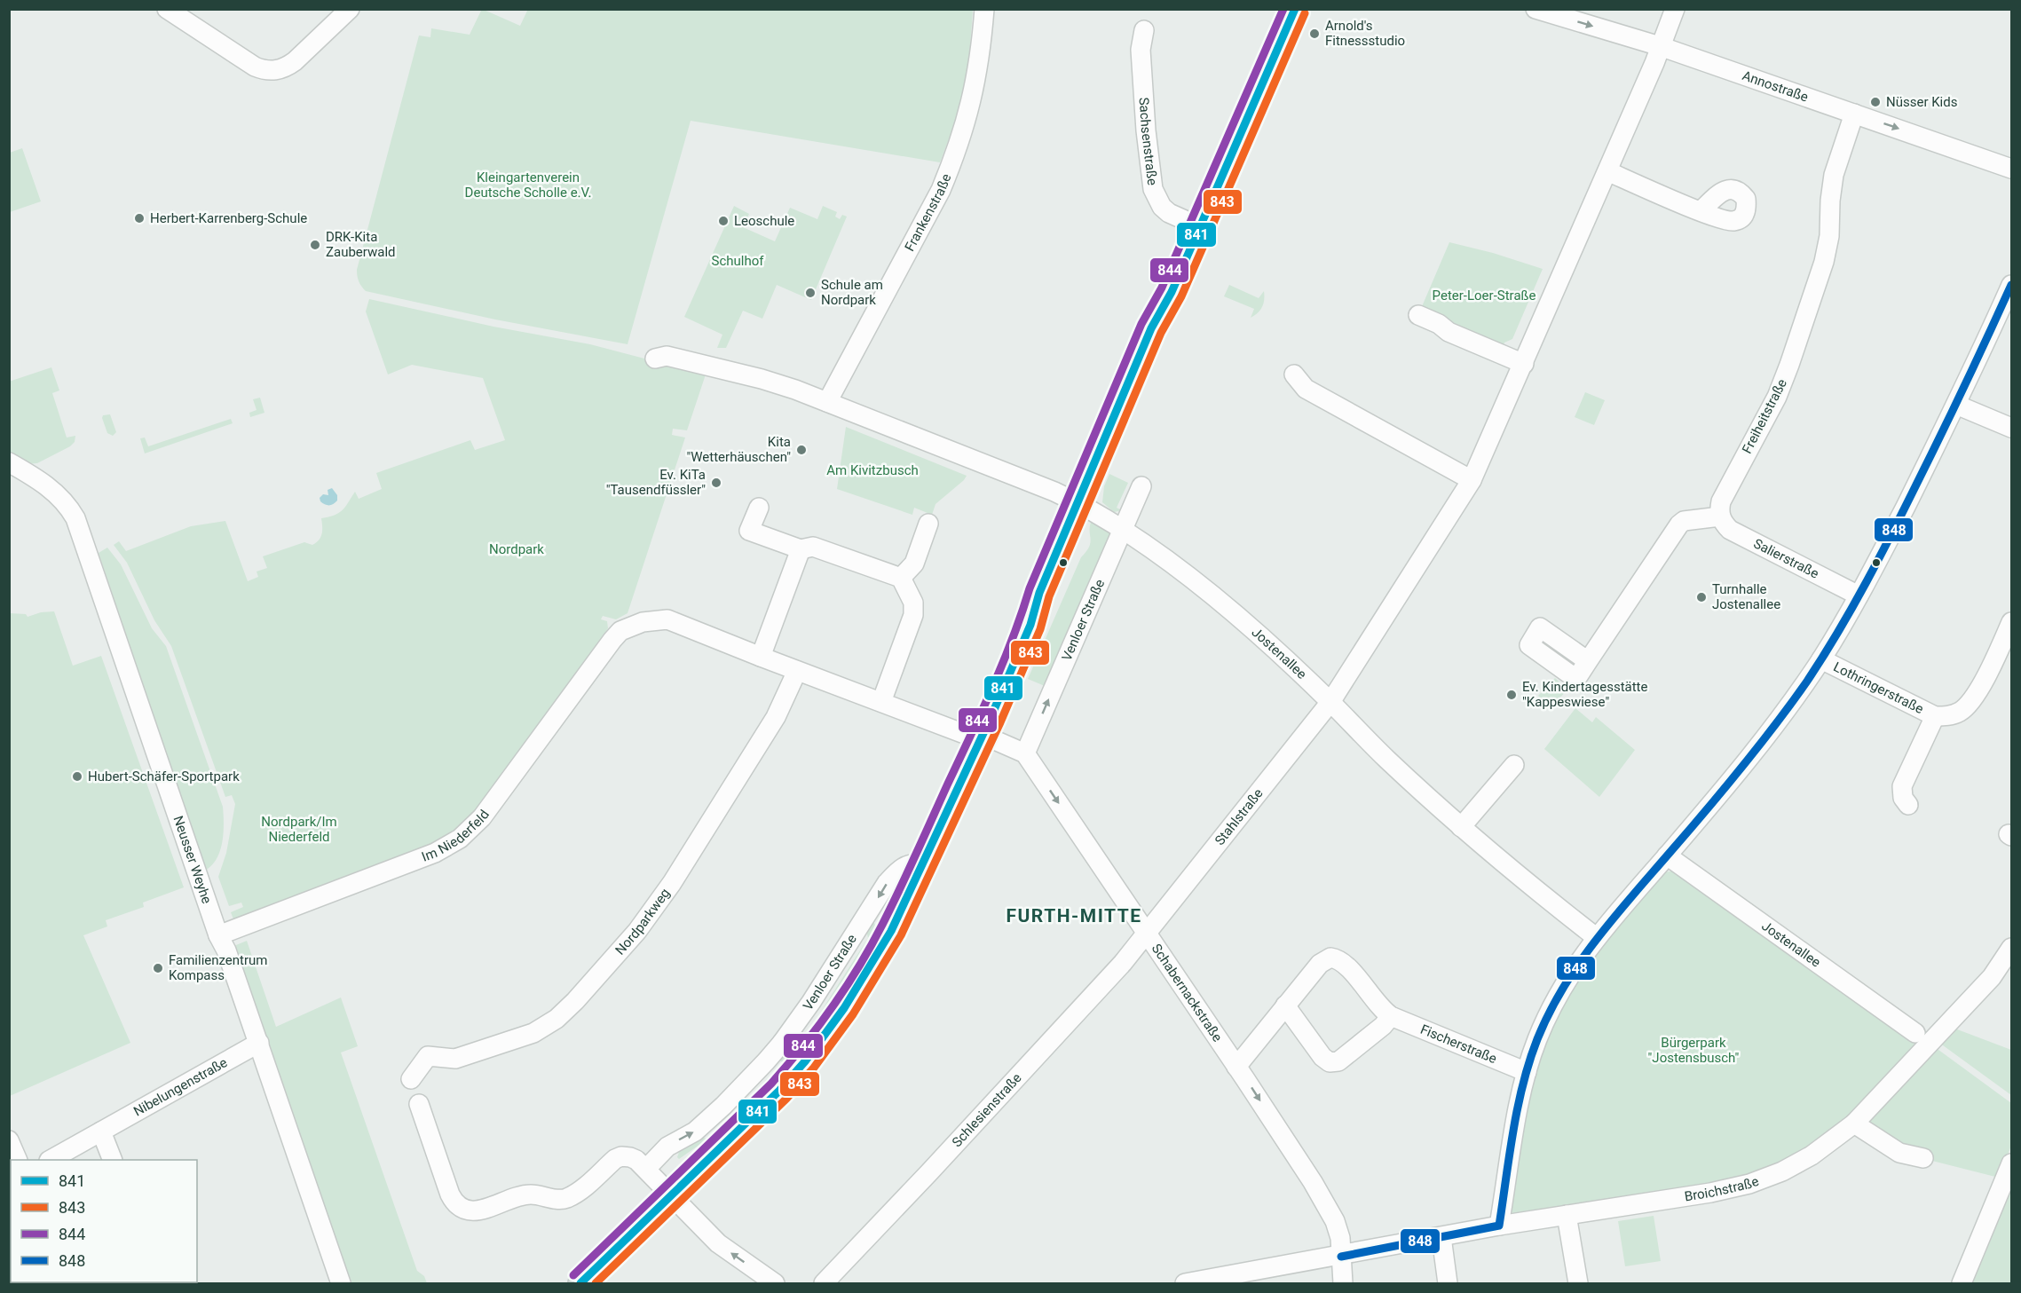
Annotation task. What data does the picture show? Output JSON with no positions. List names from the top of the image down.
{
  "streets": {
    "street": [
      "Annostraße",
      "Sachsenstraße",
      "Frankenstraße",
      "Freiheitstraße",
      "Salierstraße",
      "Venloer Straße",
      "Jostenallee",
      "Lothringerstraße",
      "Stahlstraße",
      "Im Niederfeld",
      "Neusser Weyhe",
      "Nordparkweg",
      "Schabernackstraße",
      "Fischerstraße",
      "Nibelungenstraße",
      "Schlesienstraße",
      "Broichstraße"
    ]
  },
  "crossings": [
    ["Annostraße", "Freiheitstraße"],
    ["Freiheitstraße", "Salierstraße"],
    ["Venloer Straße", "Jostenallee"],
    ["Venloer Straße", "Schabernackstraße"],
    ["Jostenallee", "Stahlstraße"],
    ["Stahlstraße", "Schabernackstraße"],
    ["Stahlstraße", "Schlesienstraße"],
    ["Im Niederfeld", "Neusser Weyhe"],
    ["Neusser Weyhe", "Nibelungenstraße"],
    ["Schabernackstraße", "Fischerstraße"],
    ["Schabernackstraße", "Schlesienstraße"],
    ["Schabernackstraße", "Broichstraße"]
  ],
  "one_way": ["Annostraße", "Schabernackstraße"],
  "districts": ["FURTH-MITTE"],
  "parks": [
    "Kleingartenverein Deutsche Scholle e.V.",
    "Schulhof",
    "Peter-Loer-Straße",
    "Am Kivitzbusch",
    "Nordpark",
    "Nordpark/Im Niederfeld",
    "Bürgerpark \"Jostensbusch\""
  ],
  "places": [
    "Arnold's Fitnessstudio",
    "Nüsser Kids",
    "Herbert-Karrenberg-Schule",
    "Leoschule",
    "DRK-Kita Zauberwald",
    "Schule am Nordpark",
    "Kita \"Wetterhäuschen\"",
    "Ev. KiTa \"Tausendfüssler\"",
    "Turnhalle Jostenallee",
    "Ev. Kindertagesstätte \"Kappeswiese\"",
    "Hubert-Schäfer-Sportpark",
    "Familienzentrum Kompass"
  ],
  "lines": [
    "transit line 841",
    "transit line 844",
    "transit line 843",
    "transit line 848"
  ],
  "legend": [
    "841",
    "843",
    "844",
    "848"
  ]
}
